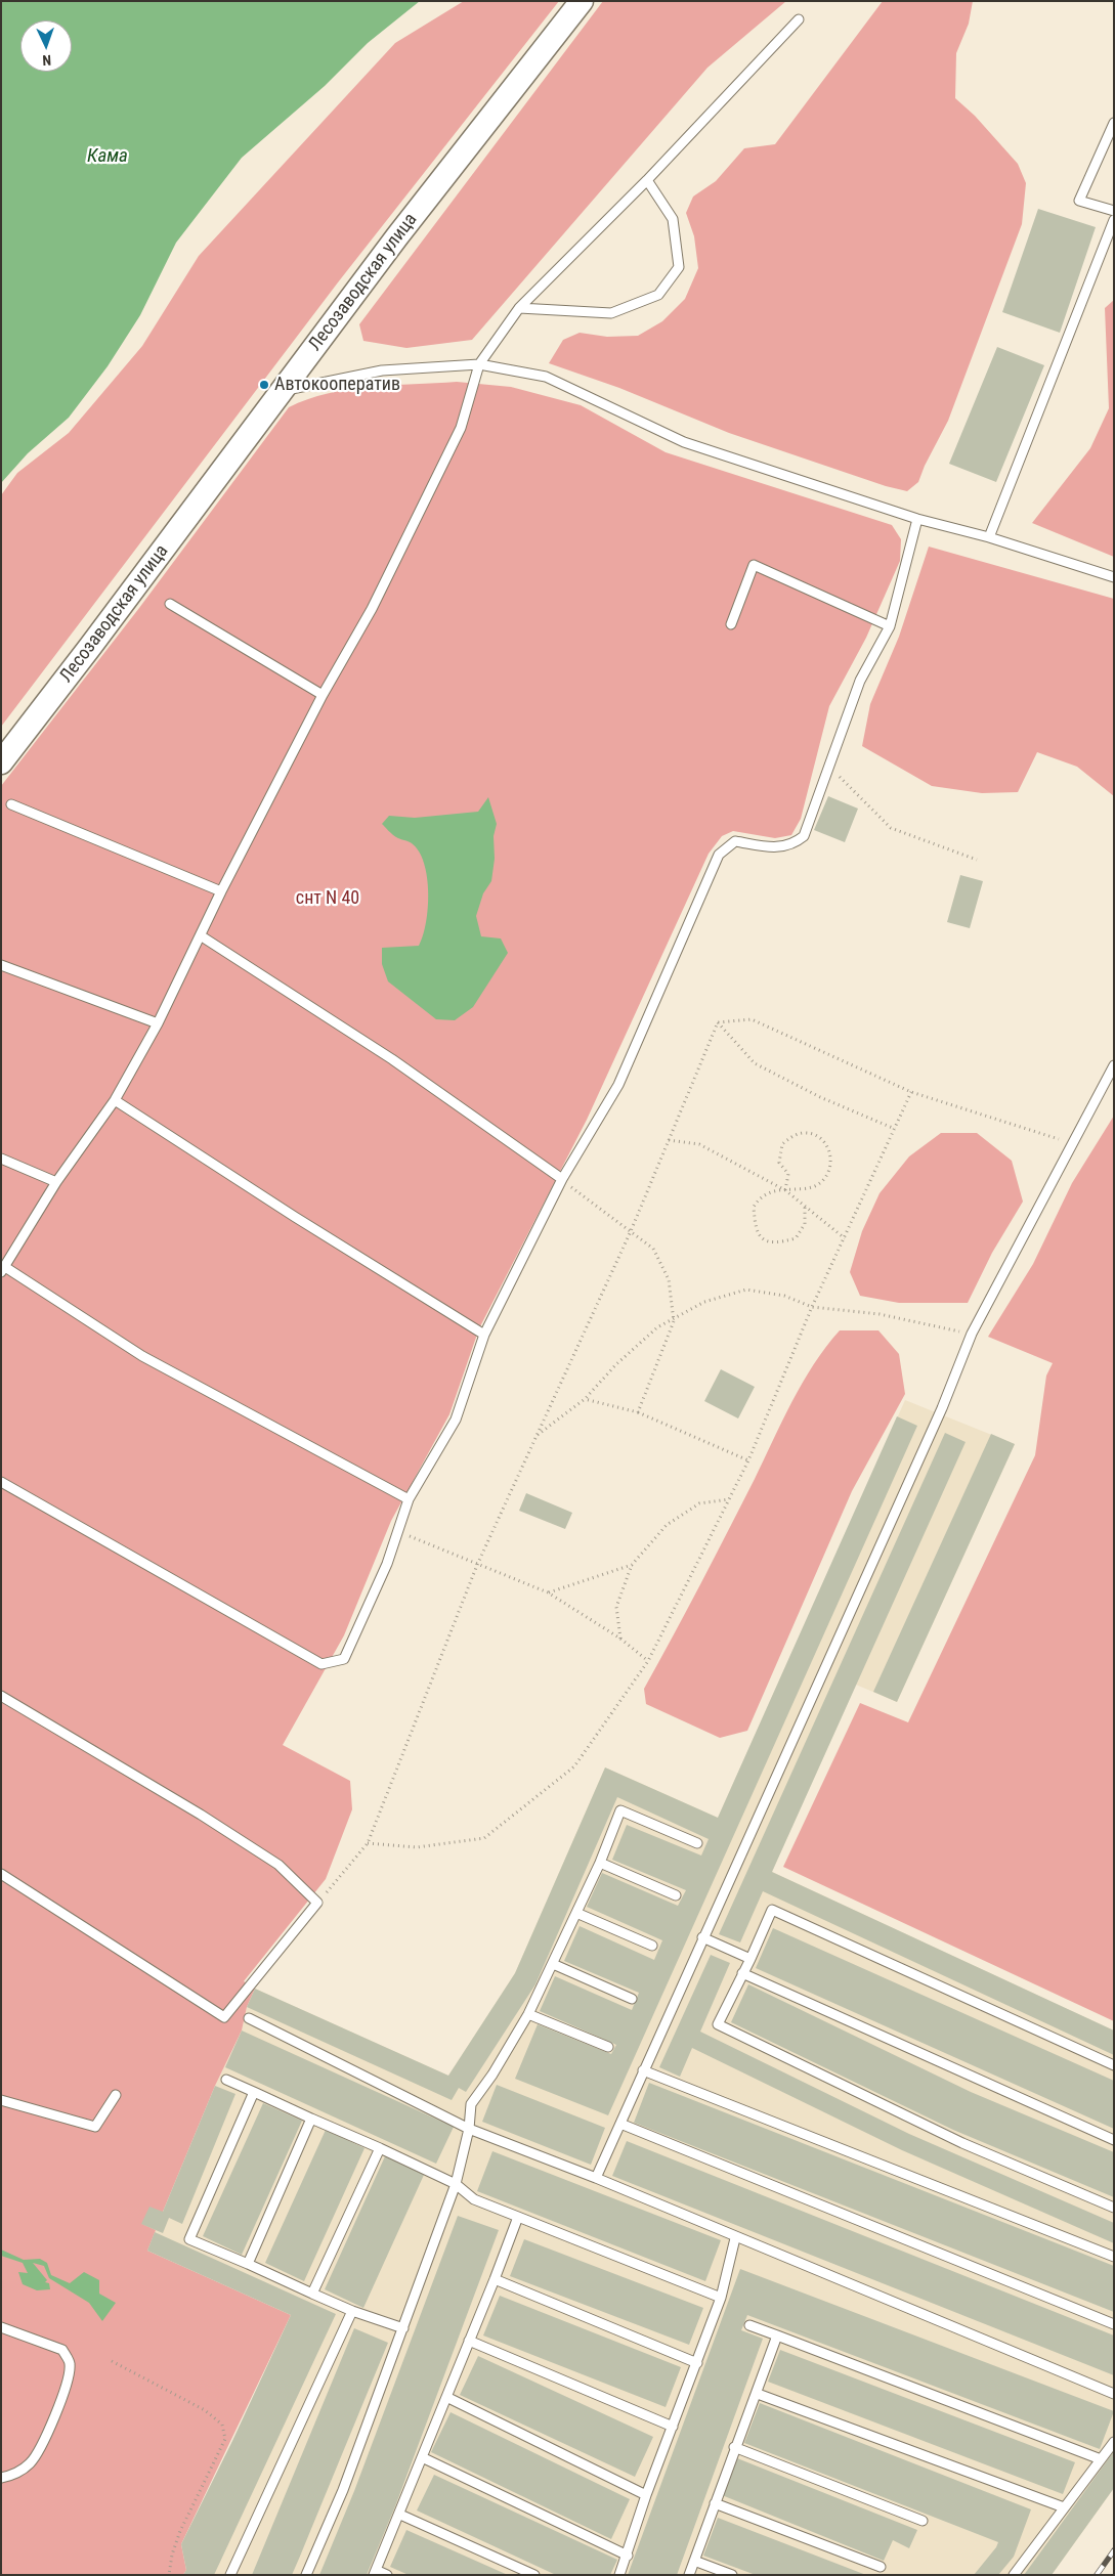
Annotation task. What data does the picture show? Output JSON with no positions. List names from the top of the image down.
{
  "streets": {
    "street": ["Лесозаводская улица"]
  },
  "water": ["Кама"],
  "parks": ["снт N 40"],
  "places": ["Автокооператив"],
  "north": "bottom"
}
